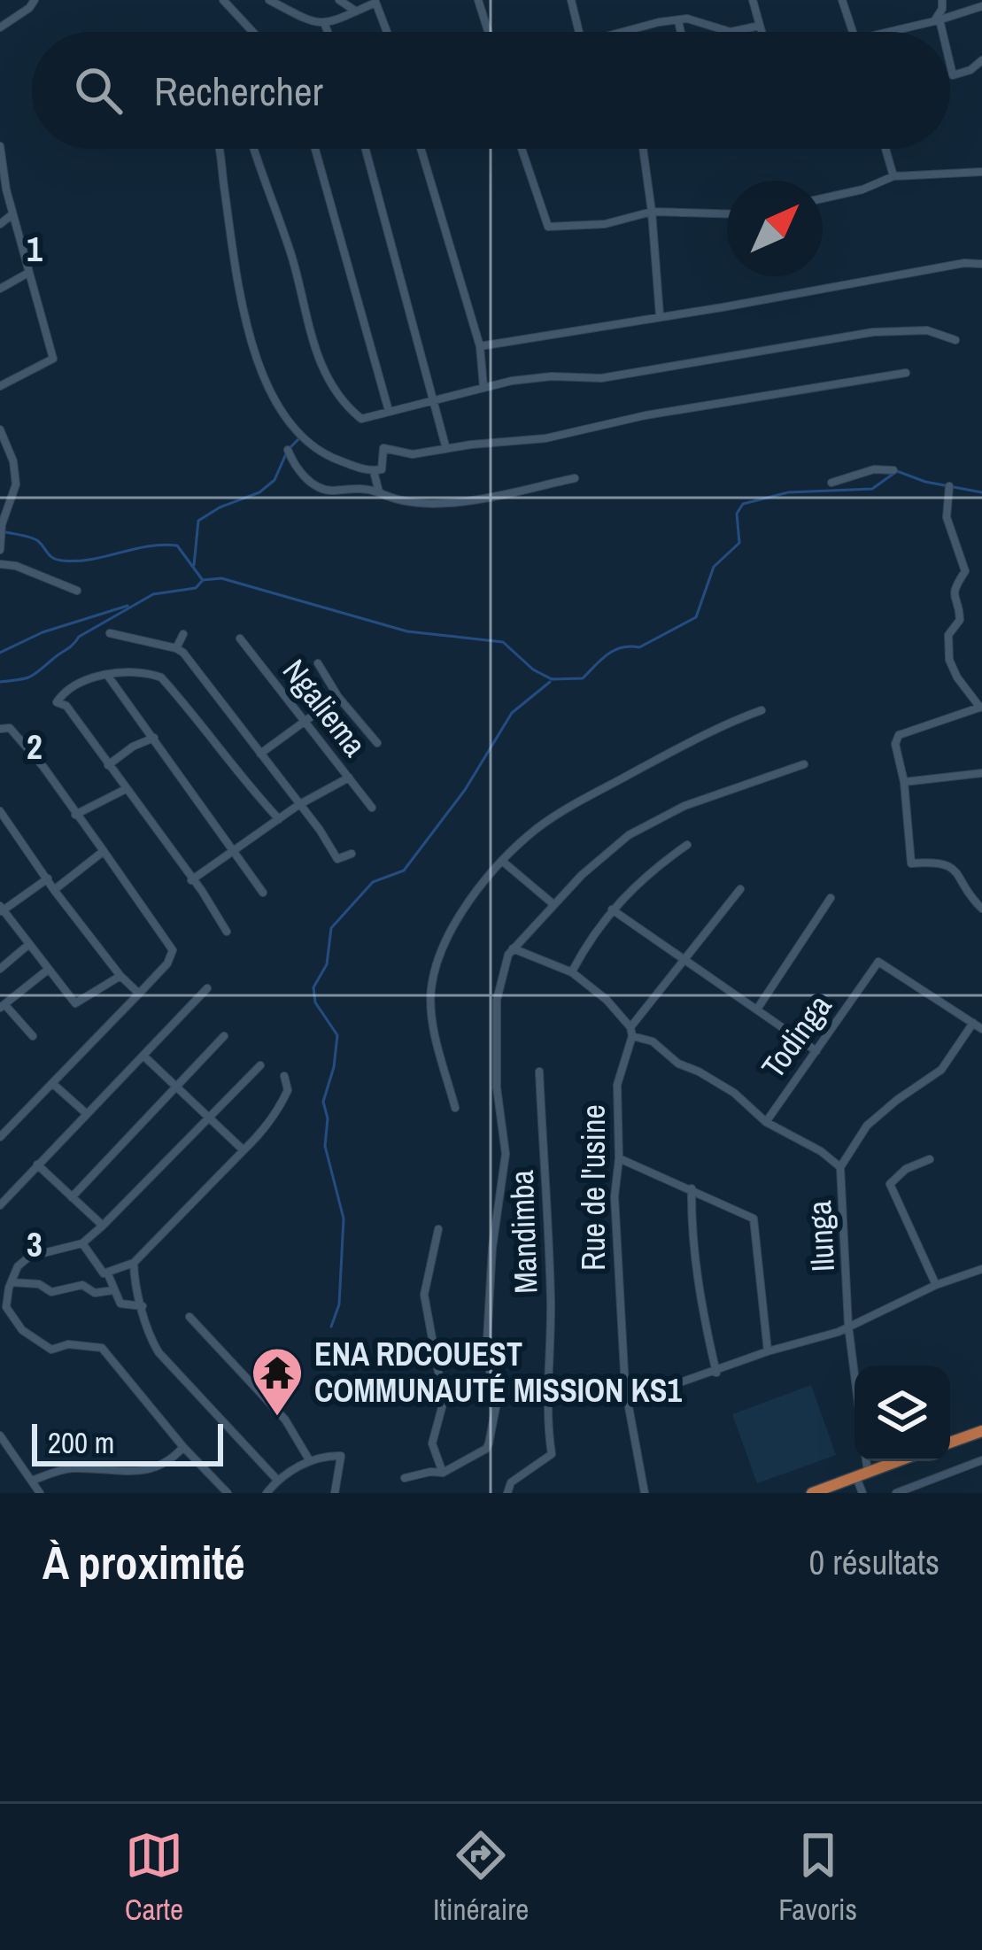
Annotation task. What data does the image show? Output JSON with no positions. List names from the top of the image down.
{
  "streets": {
    "street": [
      "Ngaliema",
      "Todinga",
      "Rue de l'usine",
      "Mandimba",
      "Ilunga"
    ]
  },
  "crossings": [
    ["Todinga", "Ilunga"]
  ],
  "places": {
    "temple": ["ENA RDCOUEST COMMUNAUTÉ MISSION KS1"]
  },
  "scale_bar": "200 m",
  "north": "top right",
  "page": {
    "search": "Rechercher",
    "scale": "200 m",
    "heading": ["À proximité", "0 résultats"],
    "nav": ["Carte", "Itinéraire", "Favoris"]
  },
  "grid": {
    "rows": ["1", "2", "3"]
  }
}
